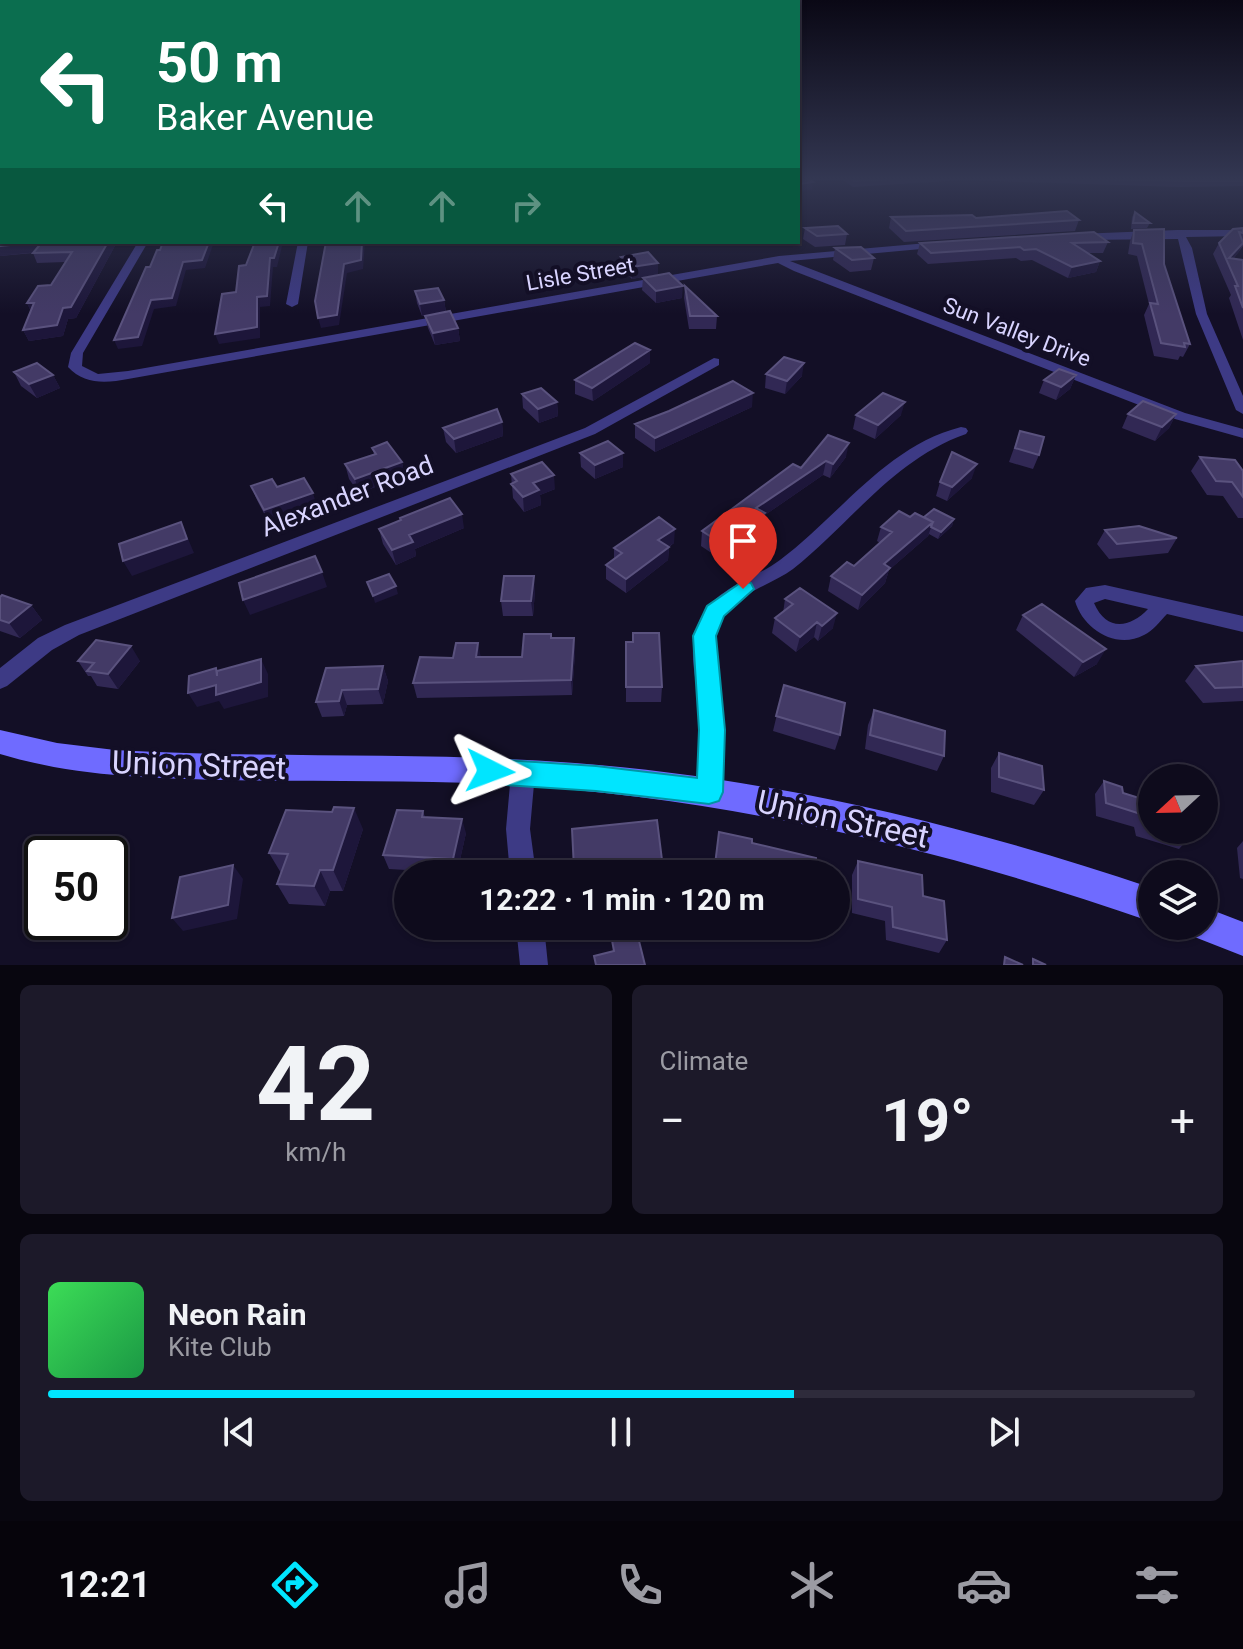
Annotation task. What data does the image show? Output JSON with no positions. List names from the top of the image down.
{
  "streets": {
    "main road": ["Union Street"],
    "street": ["Lisle Street", "Sun Valley Drive", "Alexander Road"]
  },
  "crossings": [
    ["Lisle Street", "Sun Valley Drive"]
  ],
  "north": "left",
  "page": {
    "turn": ["50 m", "Baker Avenue"],
    "limit": "50",
    "trip": "12:22 · 1 min · 120 m",
    "tile": [
      ["42", "km/h"],
      "Climate"
    ],
    "heat": ["−", "19°", "+"],
    "song": ["Neon Rain", "Kite Club"],
    "tabs": "12:21"
  }
}
